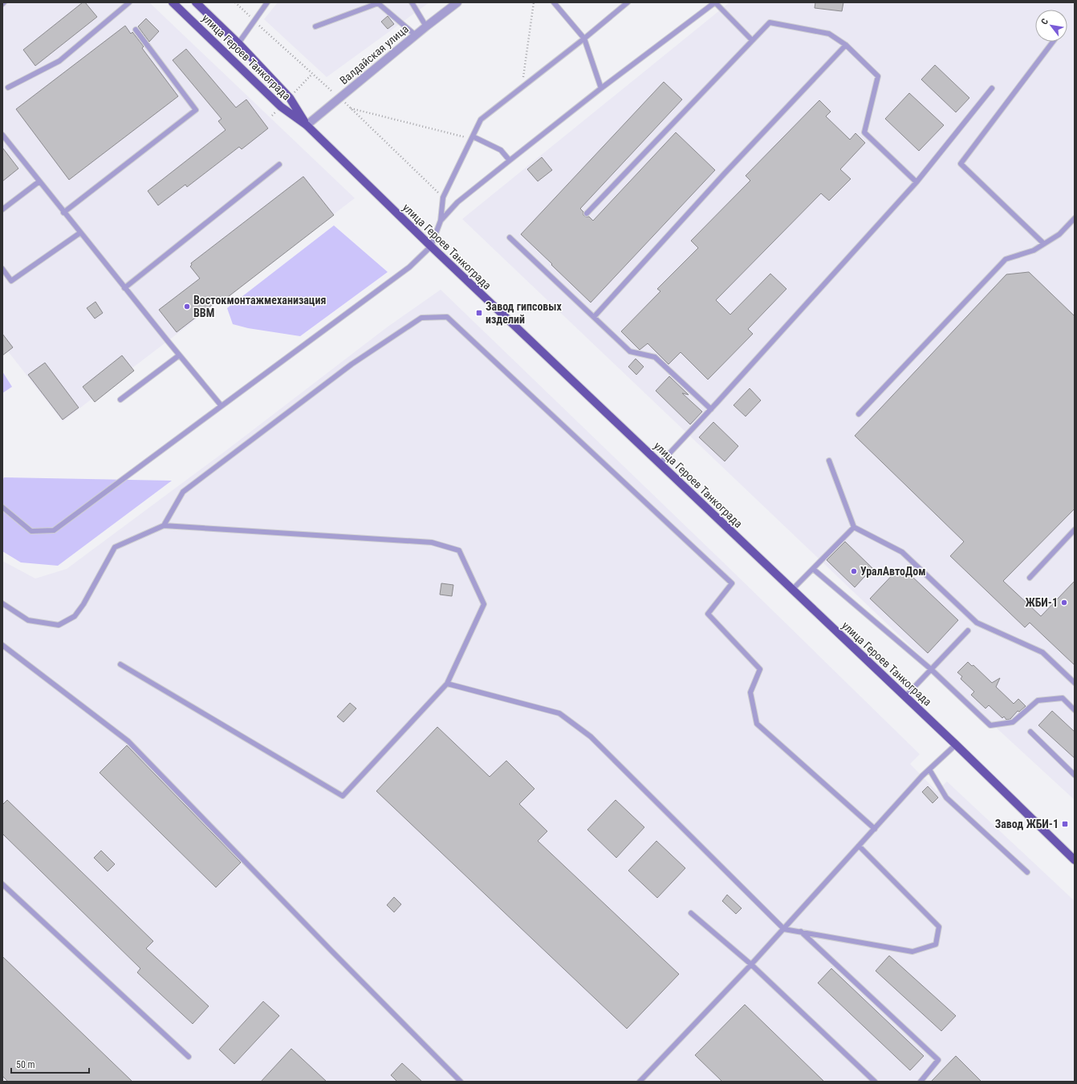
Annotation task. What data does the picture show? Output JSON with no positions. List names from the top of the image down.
{
  "streets": {
    "main road": ["улица Героев Танкограда"],
    "street": ["Валдайская улица"]
  },
  "crossings": [
    ["Валдайская улица", "улица Героев Танкограда"]
  ],
  "places": {
    "other": ["Востокмонтажмеханизация ВВМ", "УралАвтоДом", "ЖБИ-1"],
    "transit": ["Завод гипсовых изделий", "Завод ЖБИ-1"]
  },
  "scale_bar": "50 m",
  "north": "top left"
}
